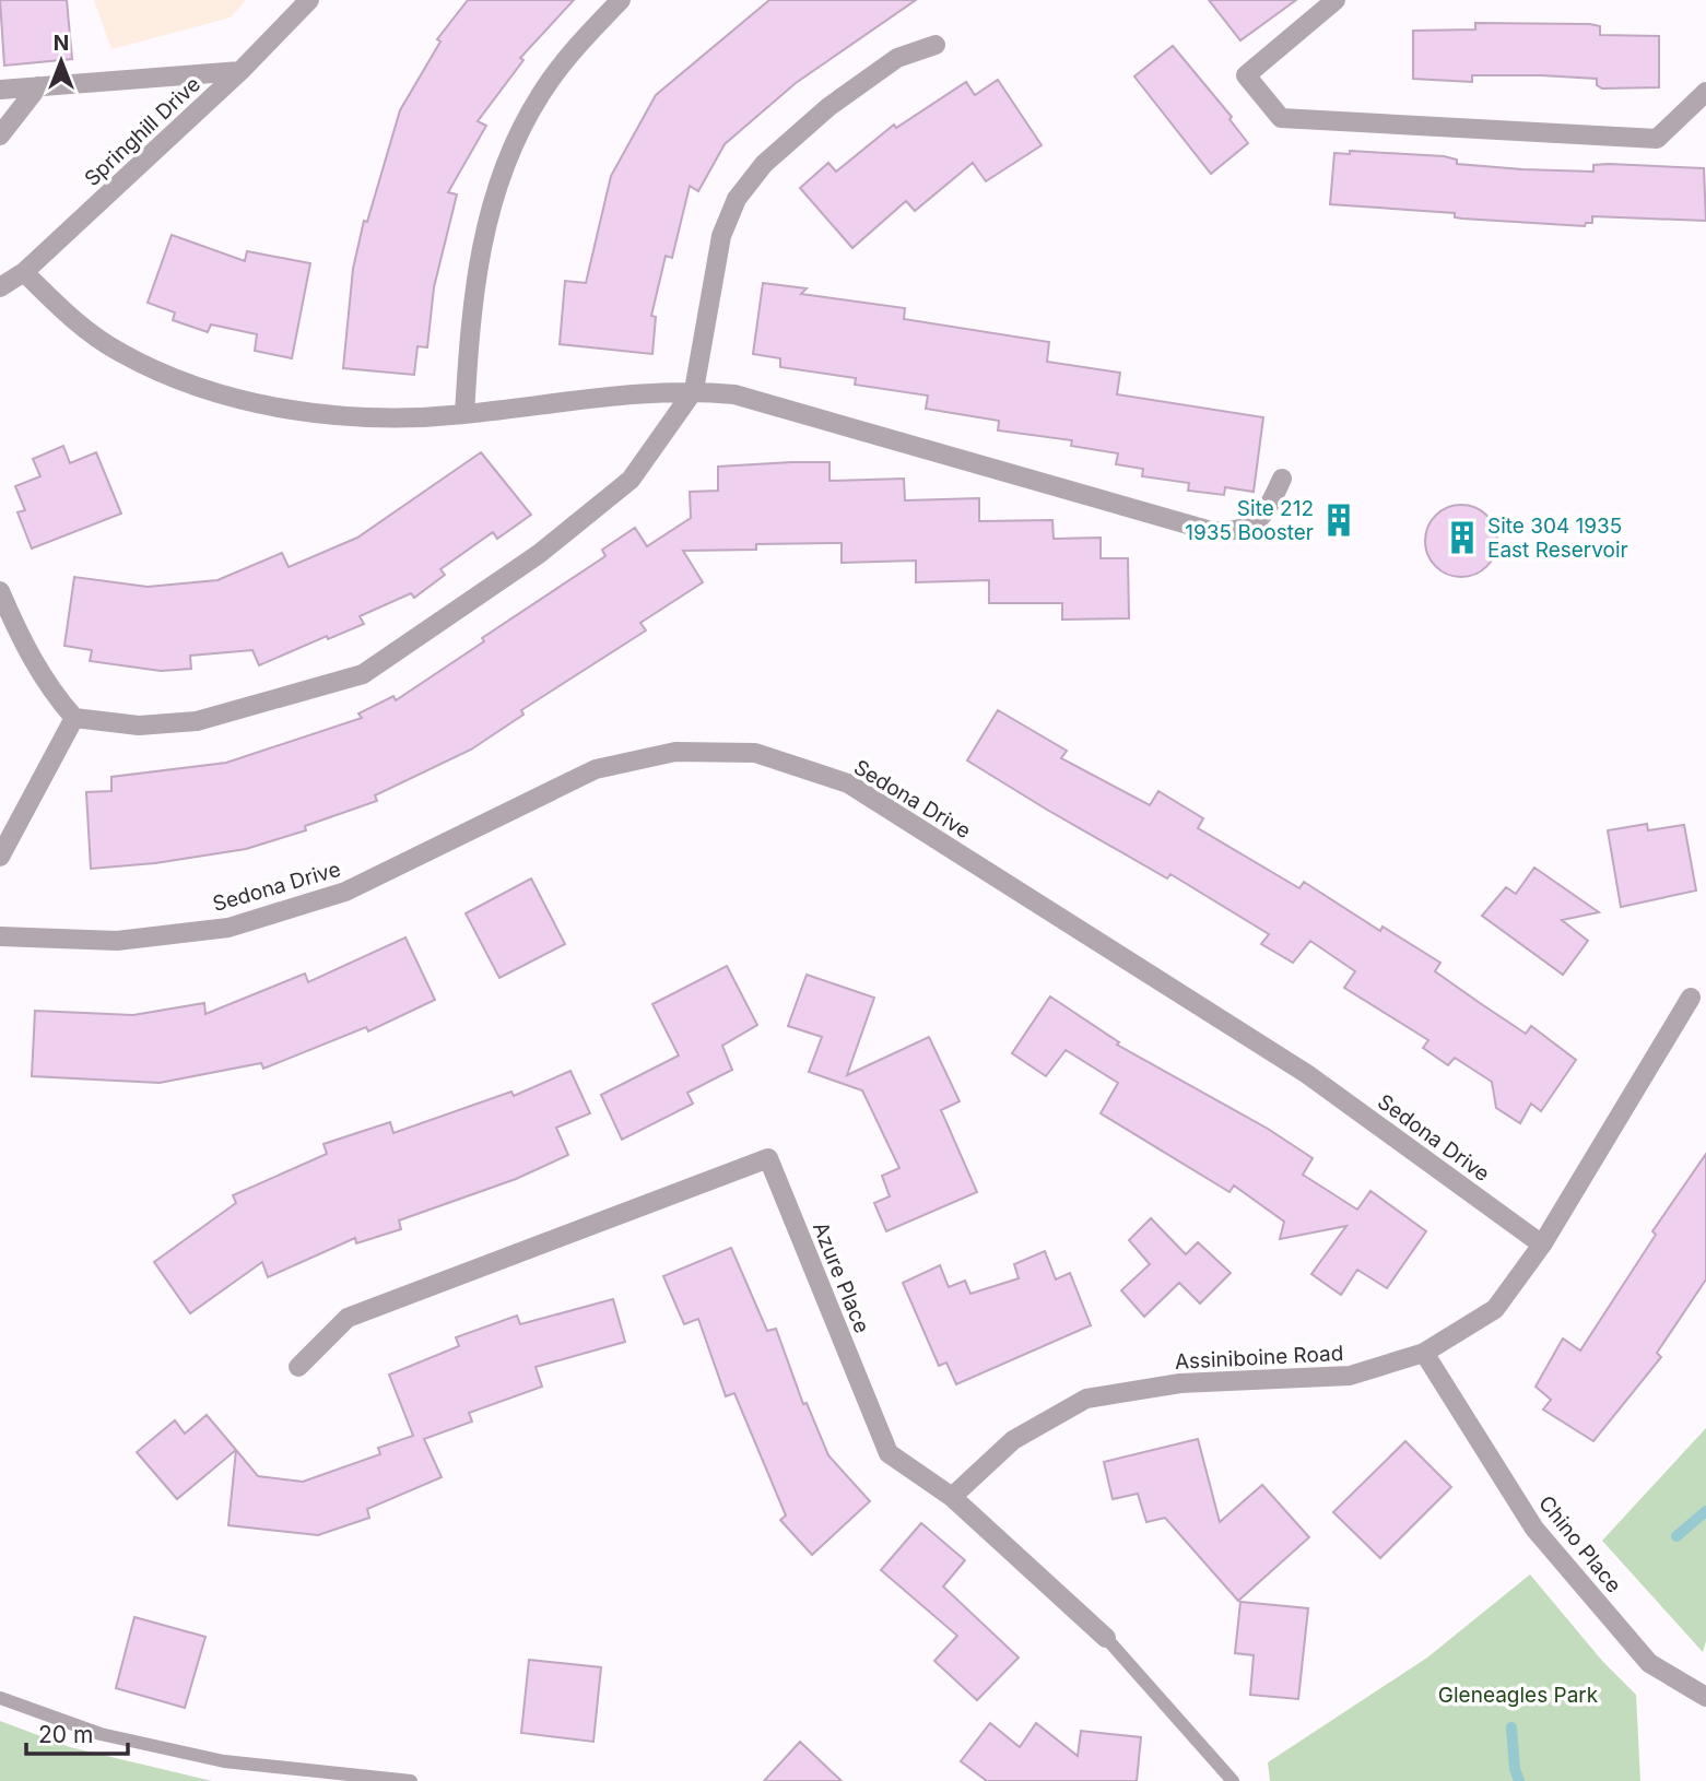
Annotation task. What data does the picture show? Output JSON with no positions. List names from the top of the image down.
{
  "streets": {
    "street": [
      "Springhill Drive",
      "Sedona Drive",
      "Azure Place",
      "Assiniboine Road",
      "Chino Place"
    ]
  },
  "crossings": [
    ["Sedona Drive", "Assiniboine Road"],
    ["Azure Place", "Assiniboine Road"],
    ["Assiniboine Road", "Chino Place"]
  ],
  "parks": ["Gleneagles Park"],
  "places": {
    "building": ["Site 212 1935 Booster", "Site 304 1935 East Reservoir"]
  },
  "scale_bar": "20 m",
  "north": "top"
}
